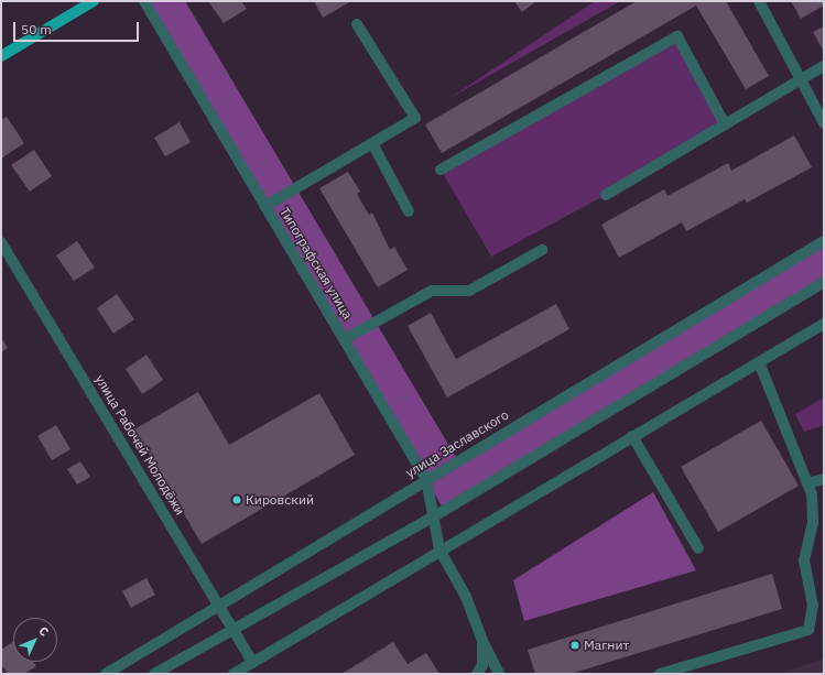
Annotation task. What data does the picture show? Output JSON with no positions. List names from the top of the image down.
{
  "streets": {
    "street": ["Типографская улица", "улица Заславского", "улица Рабочей Молодёжи"]
  },
  "crossings": [
    ["Типографская улица", "улица Заславского"],
    ["улица Заславского", "улица Рабочей Молодёжи"]
  ],
  "places": ["Кировский", "Магнит"],
  "scale_bar": "50 m",
  "north": "top right"
}
